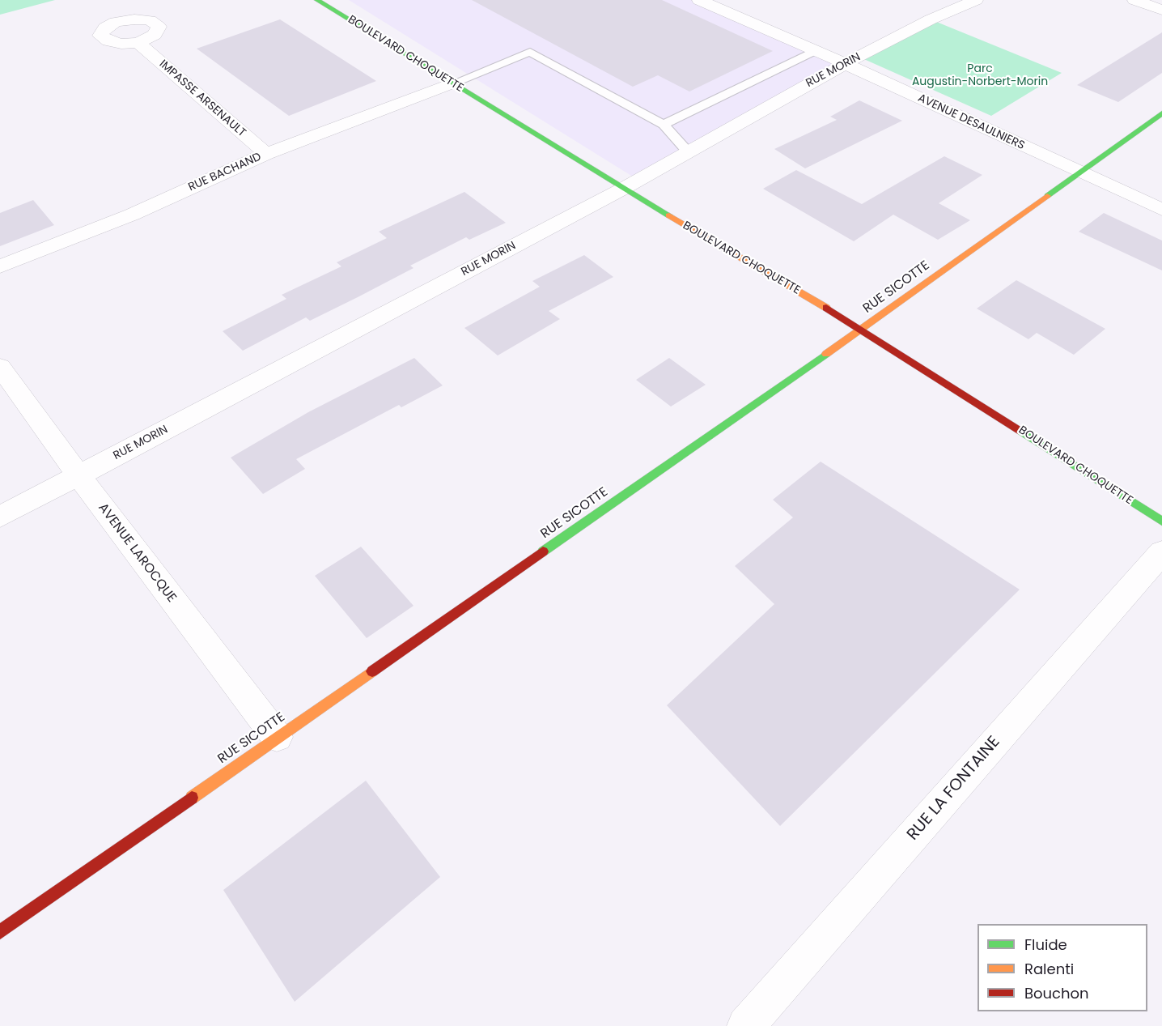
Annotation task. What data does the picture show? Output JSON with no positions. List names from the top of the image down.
{
  "streets": {
    "street": [
      "BOULEVARD CHOQUETTE",
      "RUE MORIN",
      "IMPASSE ARSENAULT",
      "AVENUE DESAULNIERS",
      "RUE BACHAND",
      "RUE SICOTTE",
      "AVENUE LAROCQUE",
      "RUE LA FONTAINE"
    ]
  },
  "crossings": [
    ["BOULEVARD CHOQUETTE", "RUE MORIN"],
    ["BOULEVARD CHOQUETTE", "RUE BACHAND"],
    ["BOULEVARD CHOQUETTE", "RUE SICOTTE"],
    ["RUE MORIN", "AVENUE DESAULNIERS"],
    ["RUE MORIN", "AVENUE LAROCQUE"],
    ["IMPASSE ARSENAULT", "RUE BACHAND"],
    ["AVENUE DESAULNIERS", "RUE SICOTTE"],
    ["RUE SICOTTE", "AVENUE LAROCQUE"]
  ],
  "parks": ["Parc Augustin-Norbert-Morin"],
  "legend": ["Fluide", "Ralenti", "Bouchon"]
}
